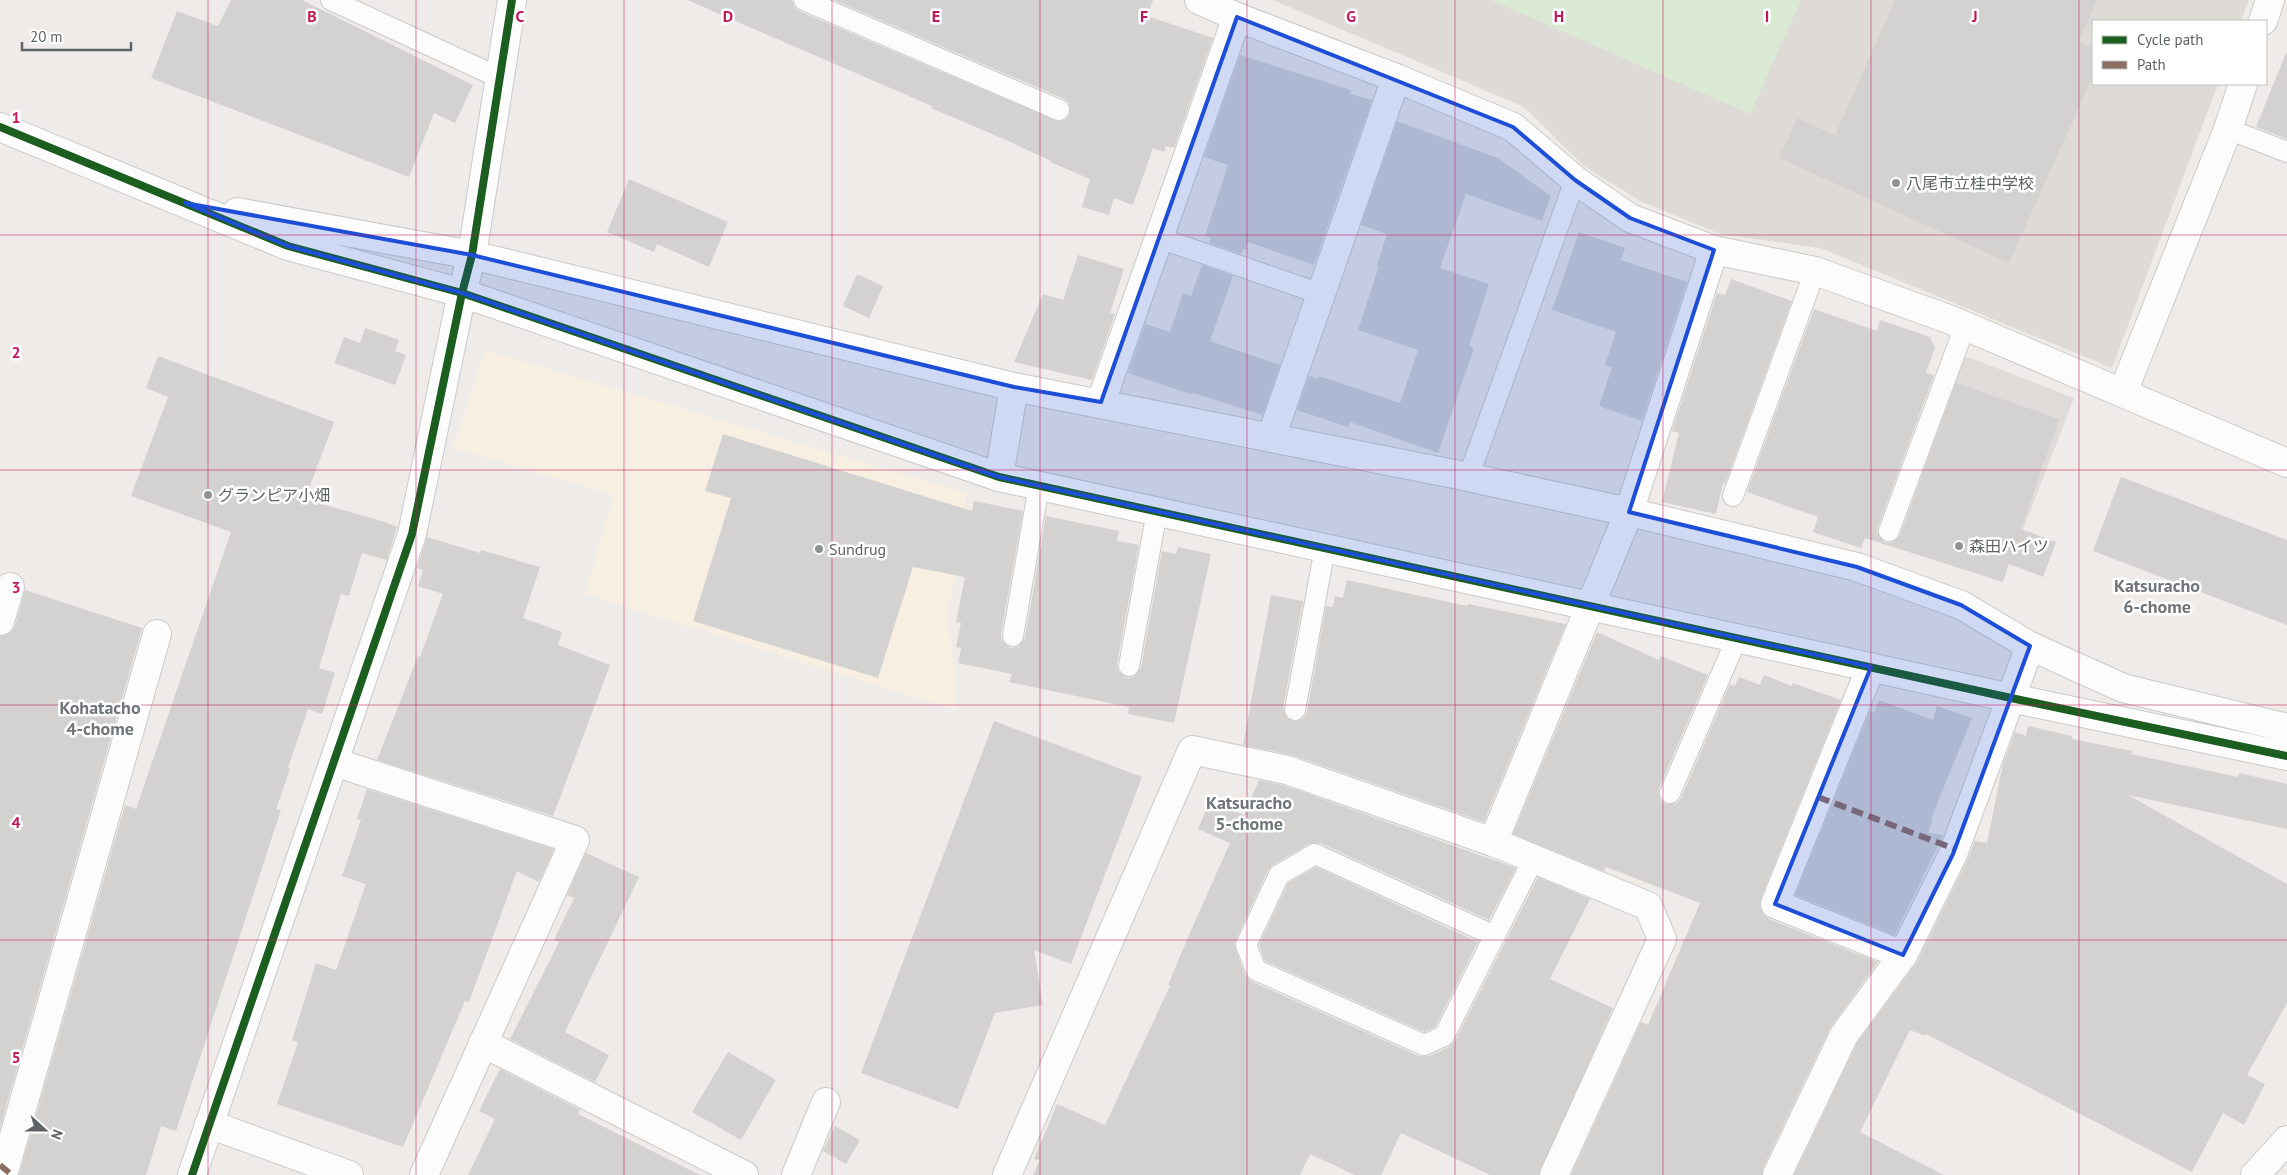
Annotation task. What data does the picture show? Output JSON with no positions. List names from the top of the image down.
{
  "districts": ["Katsuracho 6-chome", "Kohatacho 4-chome", "Katsuracho 5-chome"],
  "places": [
    "八尾市立桂中学校",
    "グランピア小畑",
    "森田ハイツ",
    "Sundrug"
  ],
  "legend": ["Cycle path", "Path"],
  "scale_bar": "20 m",
  "north": "right",
  "grid": {
    "columns": [
      "B",
      "C",
      "D",
      "E",
      "F",
      "G",
      "H",
      "I",
      "J"
    ],
    "rows": [
      "1",
      "2",
      "3",
      "4",
      "5"
    ]
  }
}
